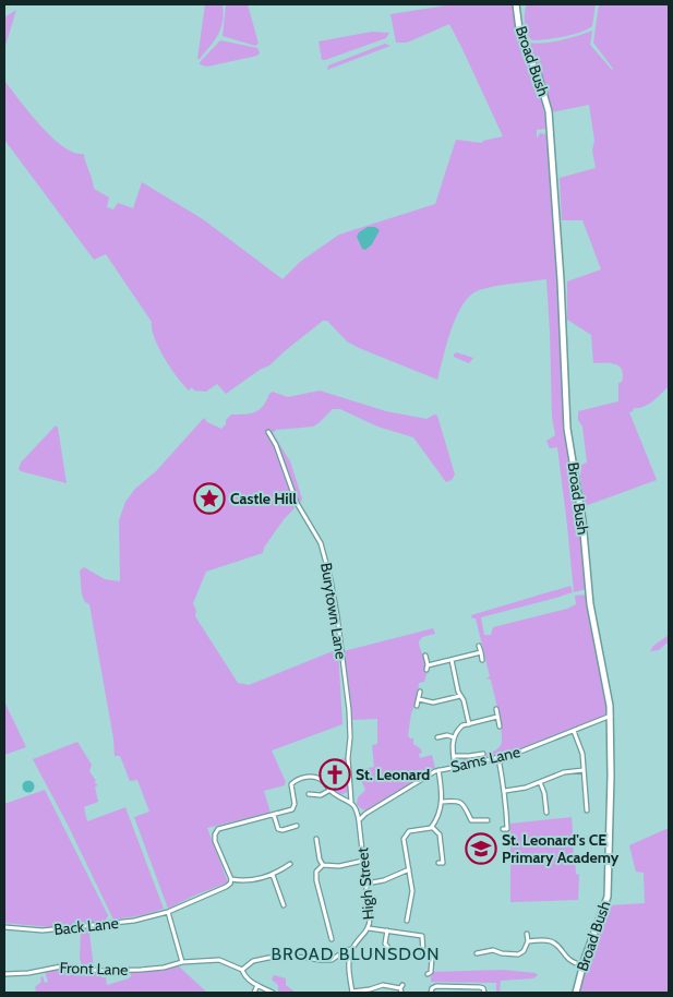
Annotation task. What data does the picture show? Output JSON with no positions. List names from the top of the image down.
{
  "streets": {
    "main road": ["Broad Bush"],
    "street": [
      "Burytown Lane",
      "Sams Lane",
      "High Street",
      "Back Lane",
      "Front Lane"
    ]
  },
  "crossings": [
    ["Broad Bush", "Sams Lane"],
    ["Burytown Lane", "High Street"],
    ["Sams Lane", "High Street"]
  ],
  "districts": ["BROAD BLUNSDON"],
  "places": {
    "place": ["Castle Hill"],
    "church": ["St. Leonard"],
    "school or university": ["St. Leonard's CE Primary Academy"]
  }
}
